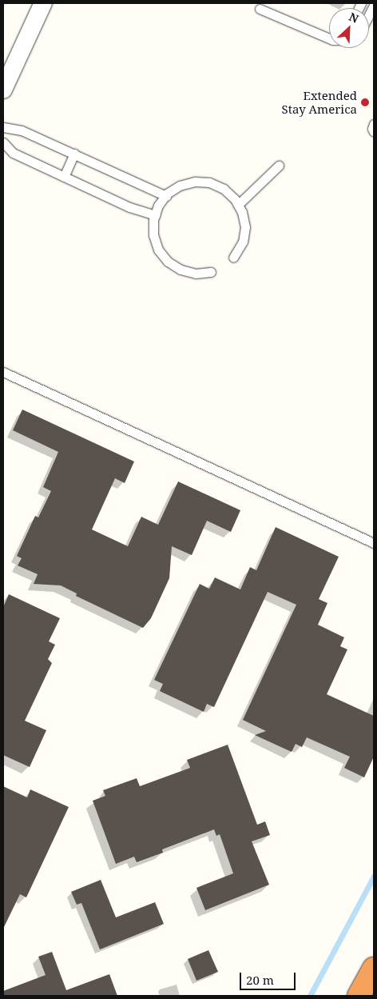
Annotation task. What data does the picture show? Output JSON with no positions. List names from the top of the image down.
{
  "places": ["Extended Stay America"],
  "scale_bar": "20 m",
  "north": "top right"
}
